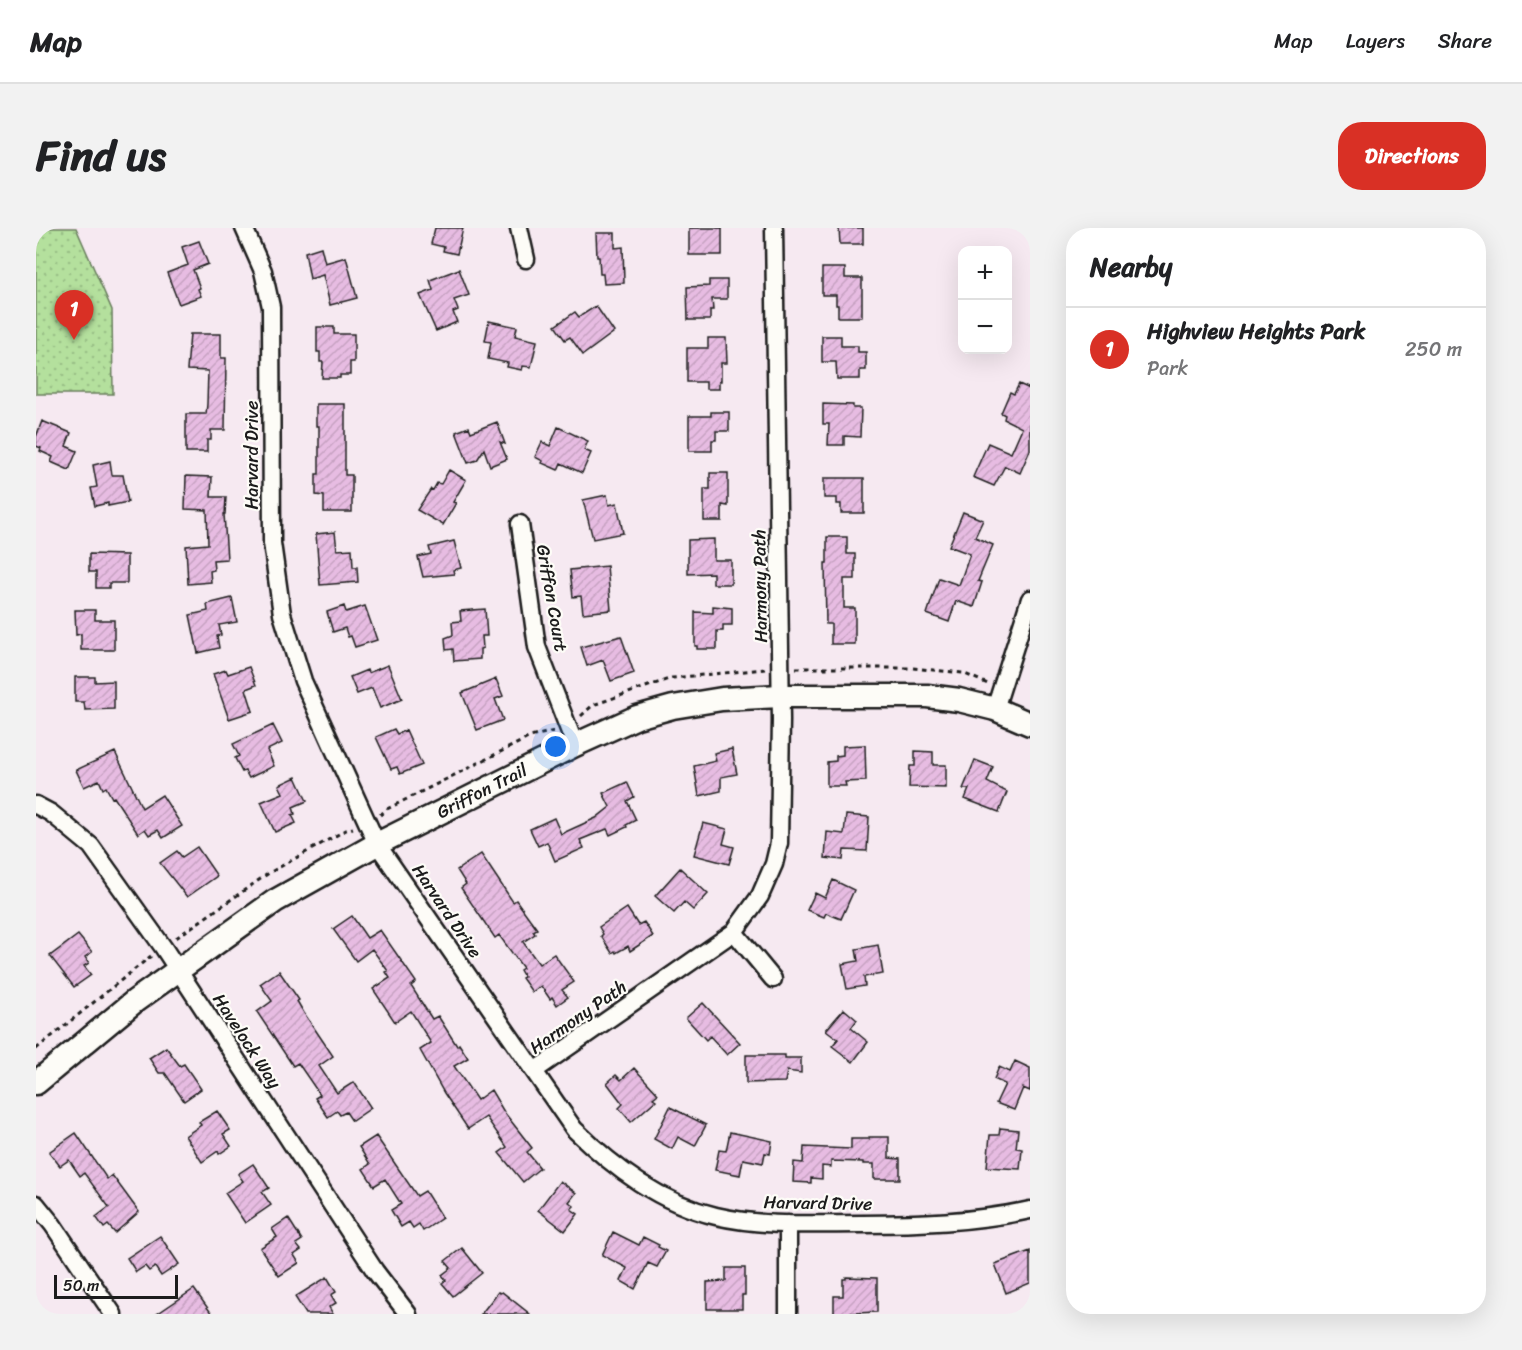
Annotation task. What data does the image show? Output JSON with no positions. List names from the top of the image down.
{
  "streets": {
    "street": [
      "Harvard Drive",
      "Harmony Path",
      "Griffon Court",
      "Griffon Trail",
      "Havelock Way"
    ]
  },
  "crossings": [
    ["Harvard Drive", "Harmony Path"],
    ["Harvard Drive", "Griffon Trail"],
    ["Harmony Path", "Griffon Trail"],
    ["Griffon Court", "Griffon Trail"],
    ["Griffon Trail", "Havelock Way"]
  ],
  "scale_bar": "50 m",
  "page": {
    "header": "Map",
    "nav": ["Map", "Layers", "Share"],
    "title": "Find us",
    "buttons": "Directions",
    "heading": "Nearby",
    "map_buttons": ["+", "−"],
    "pins": "1",
    "list": [
      {
        "mark": "1",
        "name": "Highview Heights Park",
        "note": "Park",
        "value": "250 m"
      }
    ],
    "scale": "50 m"
  }
}
